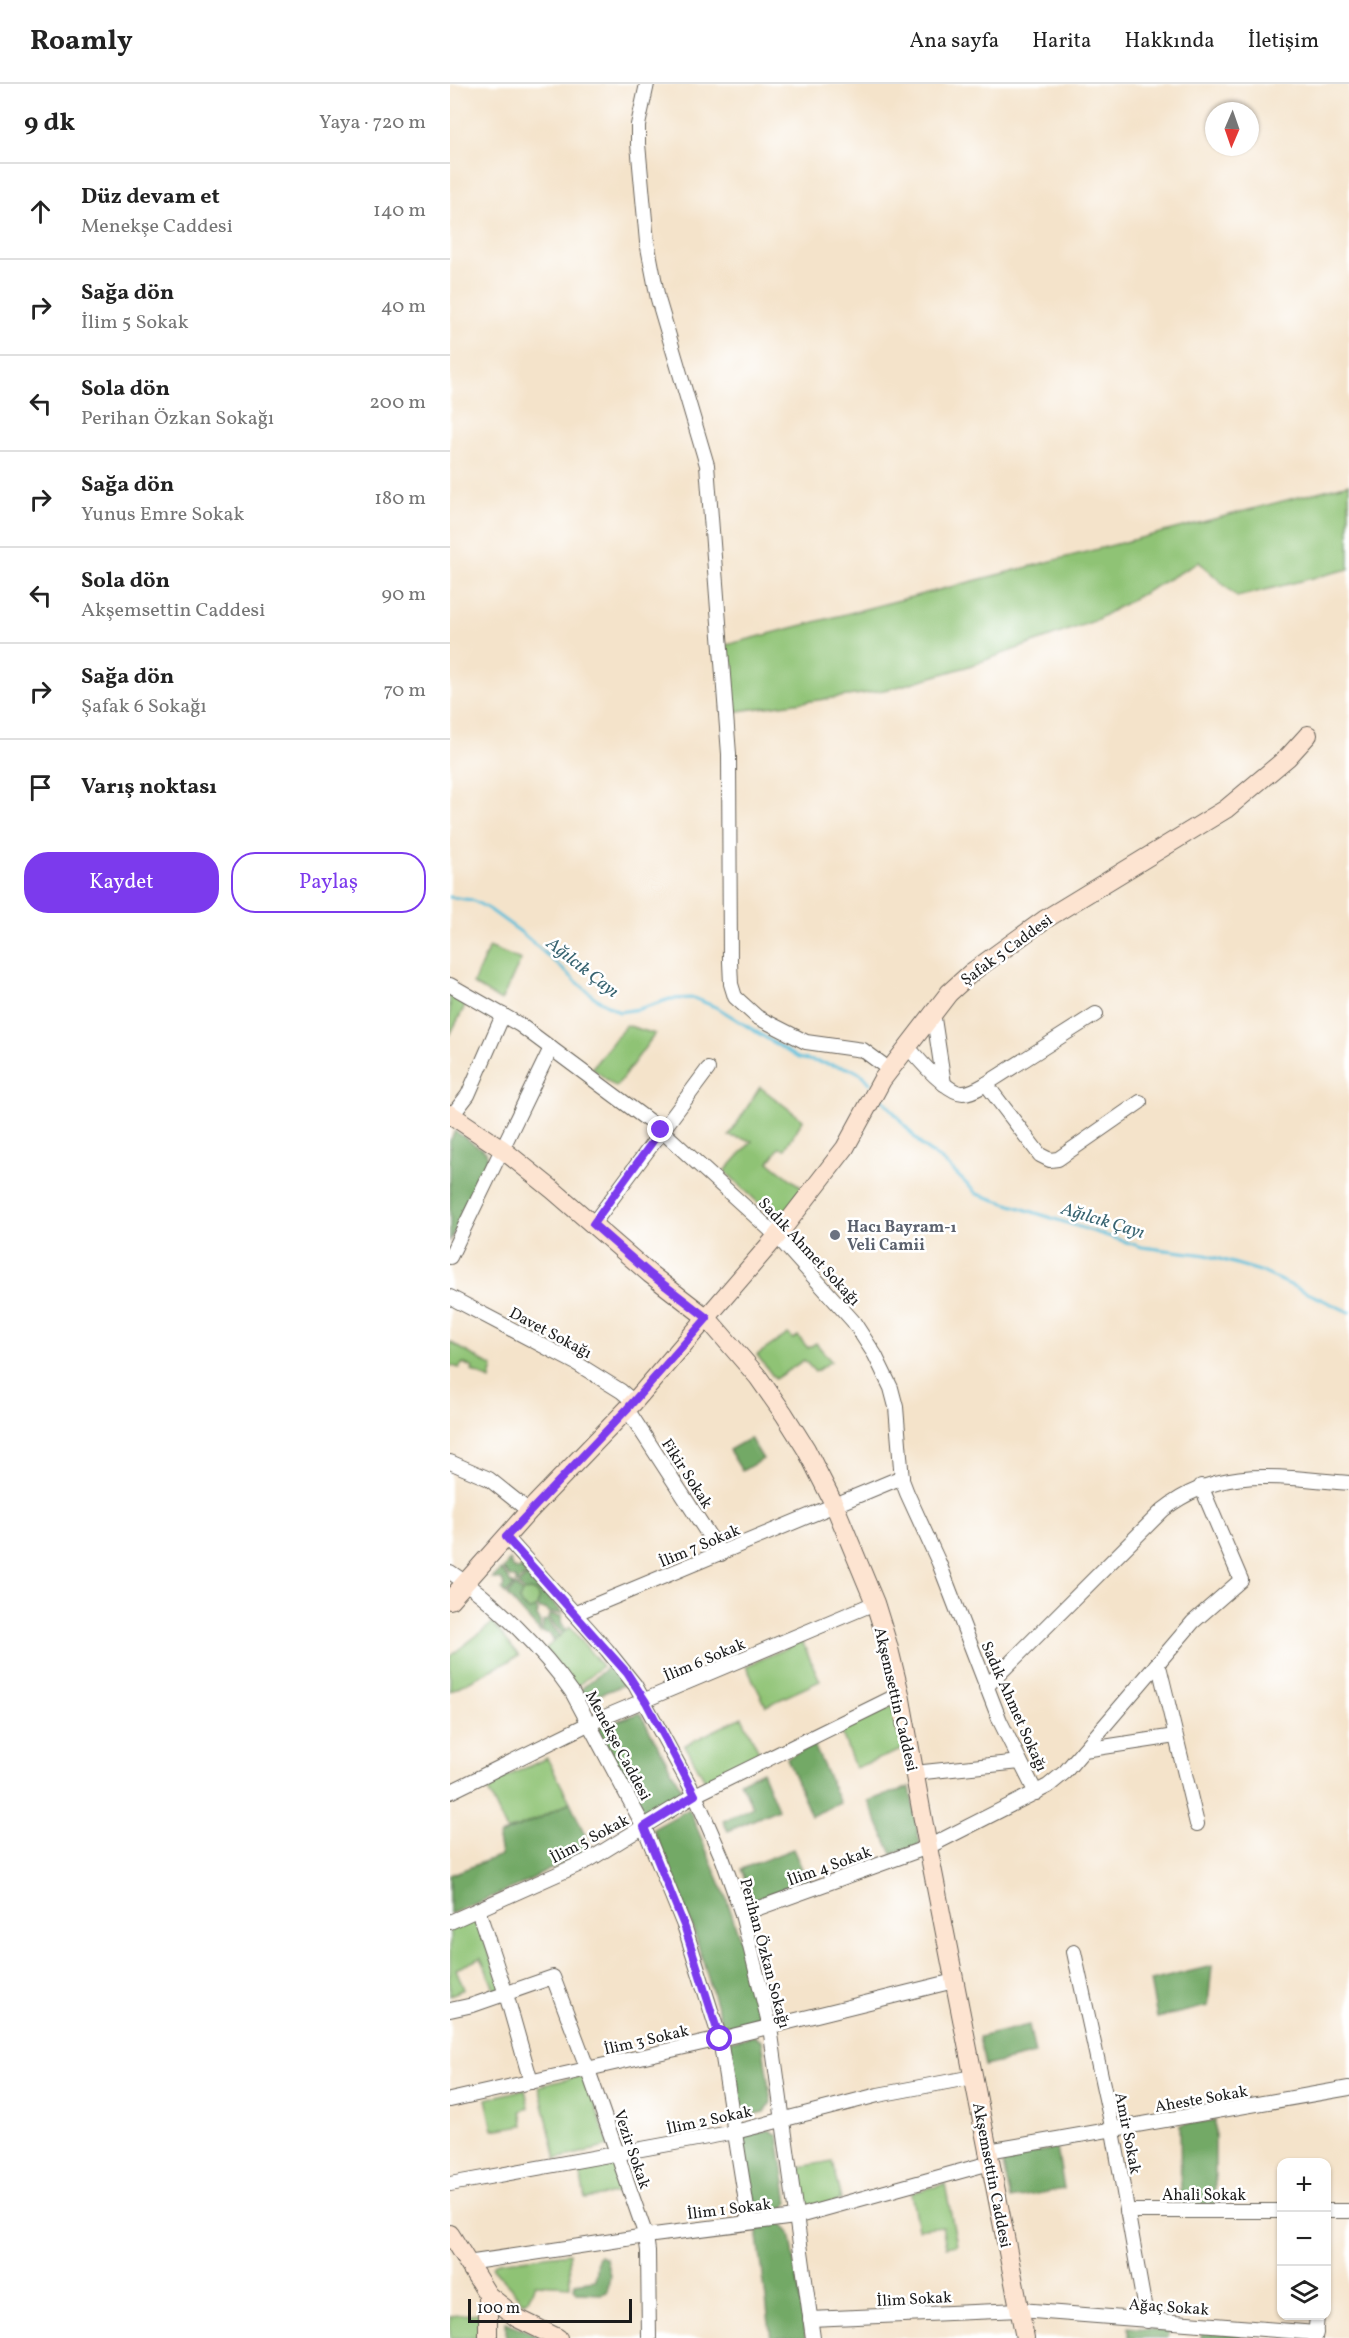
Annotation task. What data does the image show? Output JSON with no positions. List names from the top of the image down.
{
  "streets": {
    "street": [
      "Şafak 5 Caddesi",
      "Sadık Ahmet Sokağı",
      "Davet Sokağı",
      "Fikir Sokak",
      "İlim 7 Sokak",
      "İlim 6 Sokak",
      "Akşemsettin Caddesi",
      "Menekşe Caddesi",
      "İlim 5 Sokak",
      "İlim 4 Sokak",
      "Perihan Özkan Sokağı",
      "İlim 3 Sokak",
      "Aheste Sokak",
      "İlim 2 Sokak",
      "Amir Sokak",
      "Vezir Sokak",
      "Ahali Sokak",
      "İlim 1 Sokak",
      "İlim Sokak",
      "Ağaç Sokak"
    ]
  },
  "crossings": [
    ["Şafak 5 Caddesi", "Sadık Ahmet Sokağı"],
    ["Şafak 5 Caddesi", "Davet Sokağı"],
    ["Şafak 5 Caddesi", "Fikir Sokak"],
    ["Şafak 5 Caddesi", "Akşemsettin Caddesi"],
    ["Şafak 5 Caddesi", "Menekşe Caddesi"],
    ["Şafak 5 Caddesi", "Perihan Özkan Sokağı"],
    ["Sadık Ahmet Sokağı", "İlim 7 Sokak"],
    ["Sadık Ahmet Sokağı", "İlim 4 Sokak"],
    ["Davet Sokağı", "Fikir Sokak"],
    ["Fikir Sokak", "İlim 7 Sokak"],
    ["İlim 7 Sokak", "Akşemsettin Caddesi"],
    ["İlim 7 Sokak", "Perihan Özkan Sokağı"],
    ["İlim 6 Sokak", "Akşemsettin Caddesi"],
    ["İlim 6 Sokak", "Menekşe Caddesi"],
    ["İlim 6 Sokak", "Perihan Özkan Sokağı"],
    ["Akşemsettin Caddesi", "İlim 5 Sokak"],
    ["Akşemsettin Caddesi", "İlim 4 Sokak"],
    ["Akşemsettin Caddesi", "İlim 3 Sokak"],
    ["Akşemsettin Caddesi", "Aheste Sokak"],
    ["Akşemsettin Caddesi", "İlim 2 Sokak"],
    ["Akşemsettin Caddesi", "İlim 1 Sokak"],
    ["Akşemsettin Caddesi", "İlim Sokak"],
    ["Akşemsettin Caddesi", "Ağaç Sokak"],
    ["Menekşe Caddesi", "İlim 5 Sokak"],
    ["Menekşe Caddesi", "İlim 3 Sokak"],
    ["Menekşe Caddesi", "İlim 2 Sokak"],
    ["Menekşe Caddesi", "İlim 1 Sokak"],
    ["İlim 5 Sokak", "Perihan Özkan Sokağı"],
    ["İlim 4 Sokak", "Perihan Özkan Sokağı"],
    ["Perihan Özkan Sokağı", "İlim 3 Sokak"],
    ["Perihan Özkan Sokağı", "İlim 2 Sokak"],
    ["Perihan Özkan Sokağı", "İlim 1 Sokak"],
    ["Perihan Özkan Sokağı", "İlim Sokak"],
    ["İlim 3 Sokak", "Vezir Sokak"],
    ["Aheste Sokak", "Amir Sokak"],
    ["Aheste Sokak", "İlim 1 Sokak"],
    ["İlim 2 Sokak", "Vezir Sokak"],
    ["Amir Sokak", "Ahali Sokak"],
    ["Amir Sokak", "Ağaç Sokak"],
    ["Vezir Sokak", "İlim 1 Sokak"],
    ["İlim Sokak", "Ağaç Sokak"]
  ],
  "water": ["Ağılcık Çayı"],
  "places": ["Hacı Bayram-ı Veli Camii"],
  "scale_bar": "100 m",
  "north": "bottom",
  "page": {
    "header": "Roamly",
    "nav": [
      "Ana sayfa",
      "Harita",
      "Hakkında",
      "İletişim"
    ],
    "heading": ["9 dk", "Yaya · 720 m"],
    "list": [
      ["Düz devam et", "Menekşe Caddesi", "140 m"],
      ["Sağa dön", "İlim 5 Sokak", "40 m"],
      ["Sola dön", "Perihan Özkan Sokağı", "200 m"],
      ["Sağa dön", "Yunus Emre Sokak", "180 m"],
      ["Sola dön", "Akşemsettin Caddesi", "90 m"],
      ["Sağa dön", "Şafak 6 Sokağı", "70 m"],
      "Varış noktası"
    ],
    "buttons": ["Kaydet", "Paylaş"],
    "map_buttons": ["+", "−"],
    "scale": "100 m"
  }
}
